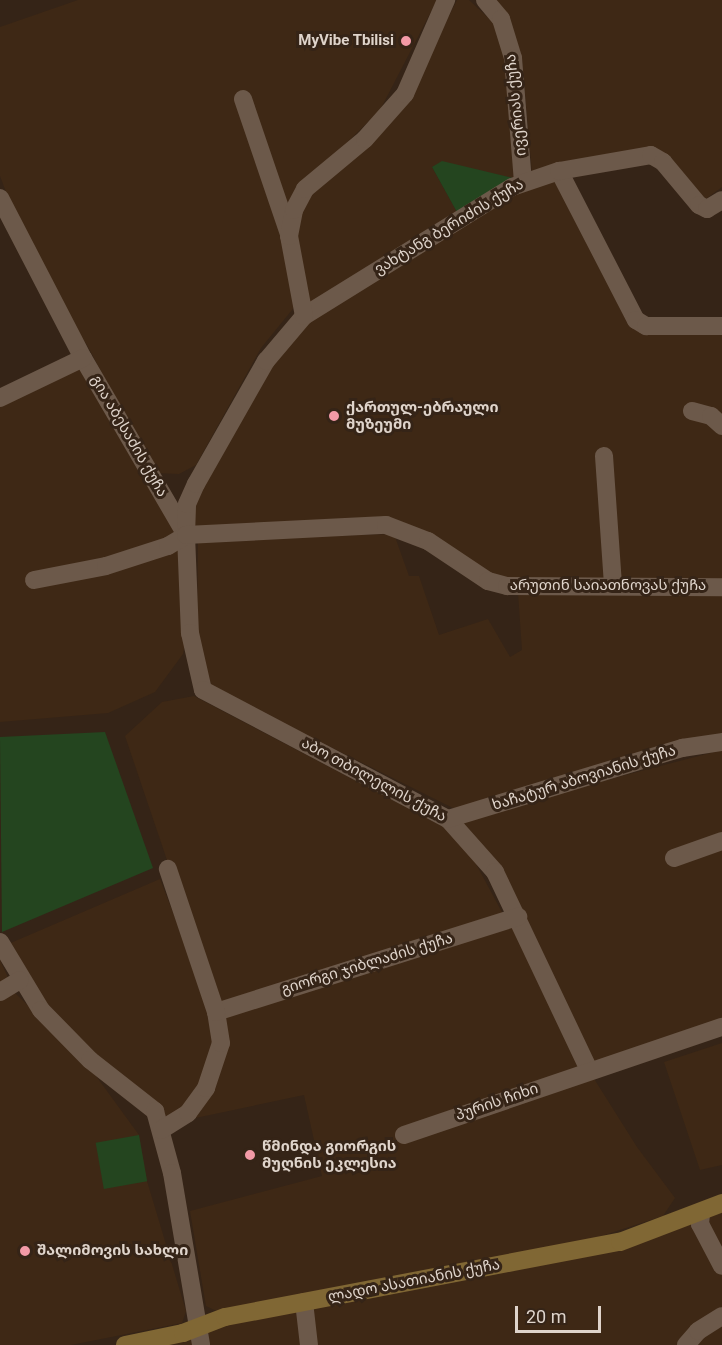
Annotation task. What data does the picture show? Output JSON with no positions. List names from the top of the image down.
{
  "streets": {
    "street": [
      "ივერიას ქუჩა",
      "ვახტანგ ბერიძის ქუჩა",
      "გია აბესაძის ქუჩა",
      "არუთინ საიათნოვას ქუჩა",
      "ხაჩატურ აბოვიანის ქუჩა",
      "აბო თბილელის ქუჩა",
      "გიორგი ჯიბლაძის ქუჩა",
      "პურის ჩიხი",
      "ლადო ასათიანის ქუჩა"
    ]
  },
  "crossings": [
    ["ივერიას ქუჩა", "ვახტანგ ბერიძის ქუჩა"],
    ["ვახტანგ ბერიძის ქუჩა", "გია აბესაძის ქუჩა"],
    ["ვახტანგ ბერიძის ქუჩა", "არუთინ საიათნოვას ქუჩა"],
    ["გია აბესაძის ქუჩა", "არუთინ საიათნოვას ქუჩა"],
    ["გია აბესაძის ქუჩა", "აბო თბილელის ქუჩა"],
    ["ხაჩატურ აბოვიანის ქუჩა", "აბო თბილელის ქუჩა"],
    ["აბო თბილელის ქუჩა", "გიორგი ჯიბლაძის ქუჩა"],
    ["აბო თბილელის ქუჩა", "პურის ჩიხი"]
  ],
  "places": [
    "MyVibe Tbilisi",
    "ქართულ-ებრაული მუზეუმი",
    "წმინდა გიორგის მუღნის ეკლესია",
    "შალიმოვის სახლი"
  ],
  "scale_bar": "20 m"
}
